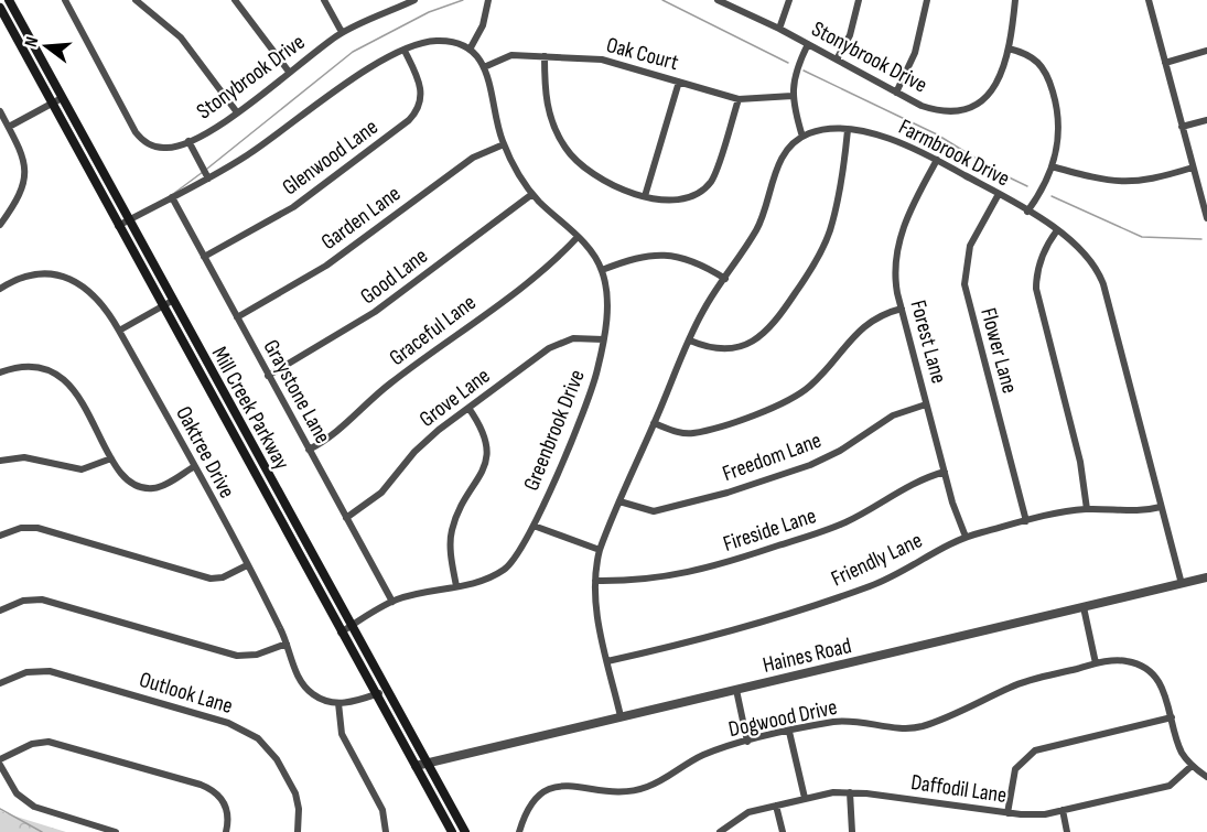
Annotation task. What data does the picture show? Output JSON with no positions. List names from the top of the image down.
{
  "streets": {
    "main road": ["Mill Creek Parkway"],
    "street": [
      "Oak Court",
      "Stonybrook Drive",
      "Farmbrook Drive",
      "Glenwood Lane",
      "Garden Lane",
      "Good Lane",
      "Graceful Lane",
      "Forest Lane",
      "Flower Lane",
      "Graystone Lane",
      "Grove Lane",
      "Greenbrook Drive",
      "Oaktree Drive",
      "Freedom Lane",
      "Fireside Lane",
      "Friendly Lane",
      "Haines Road",
      "Outlook Lane",
      "Dogwood Drive",
      "Daffodil Lane"
    ]
  },
  "crossings": [
    ["Oak Court", "Greenbrook Drive"],
    ["Farmbrook Drive", "Forest Lane"],
    ["Farmbrook Drive", "Flower Lane"],
    ["Farmbrook Drive", "Friendly Lane"],
    ["Farmbrook Drive", "Haines Road"],
    ["Glenwood Lane", "Graystone Lane"],
    ["Garden Lane", "Graystone Lane"],
    ["Garden Lane", "Greenbrook Drive"],
    ["Good Lane", "Graystone Lane"],
    ["Good Lane", "Greenbrook Drive"],
    ["Graceful Lane", "Graystone Lane"],
    ["Graceful Lane", "Greenbrook Drive"],
    ["Forest Lane", "Freedom Lane"],
    ["Forest Lane", "Fireside Lane"],
    ["Forest Lane", "Friendly Lane"],
    ["Flower Lane", "Friendly Lane"],
    ["Graystone Lane", "Grove Lane"],
    ["Graystone Lane", "Greenbrook Drive"],
    ["Grove Lane", "Greenbrook Drive"],
    ["Mill Creek Parkway", "Greenbrook Drive"],
    ["Mill Creek Parkway", "Haines Road"],
    ["Dogwood Drive", "Daffodil Lane"]
  ],
  "north": "left"
}
